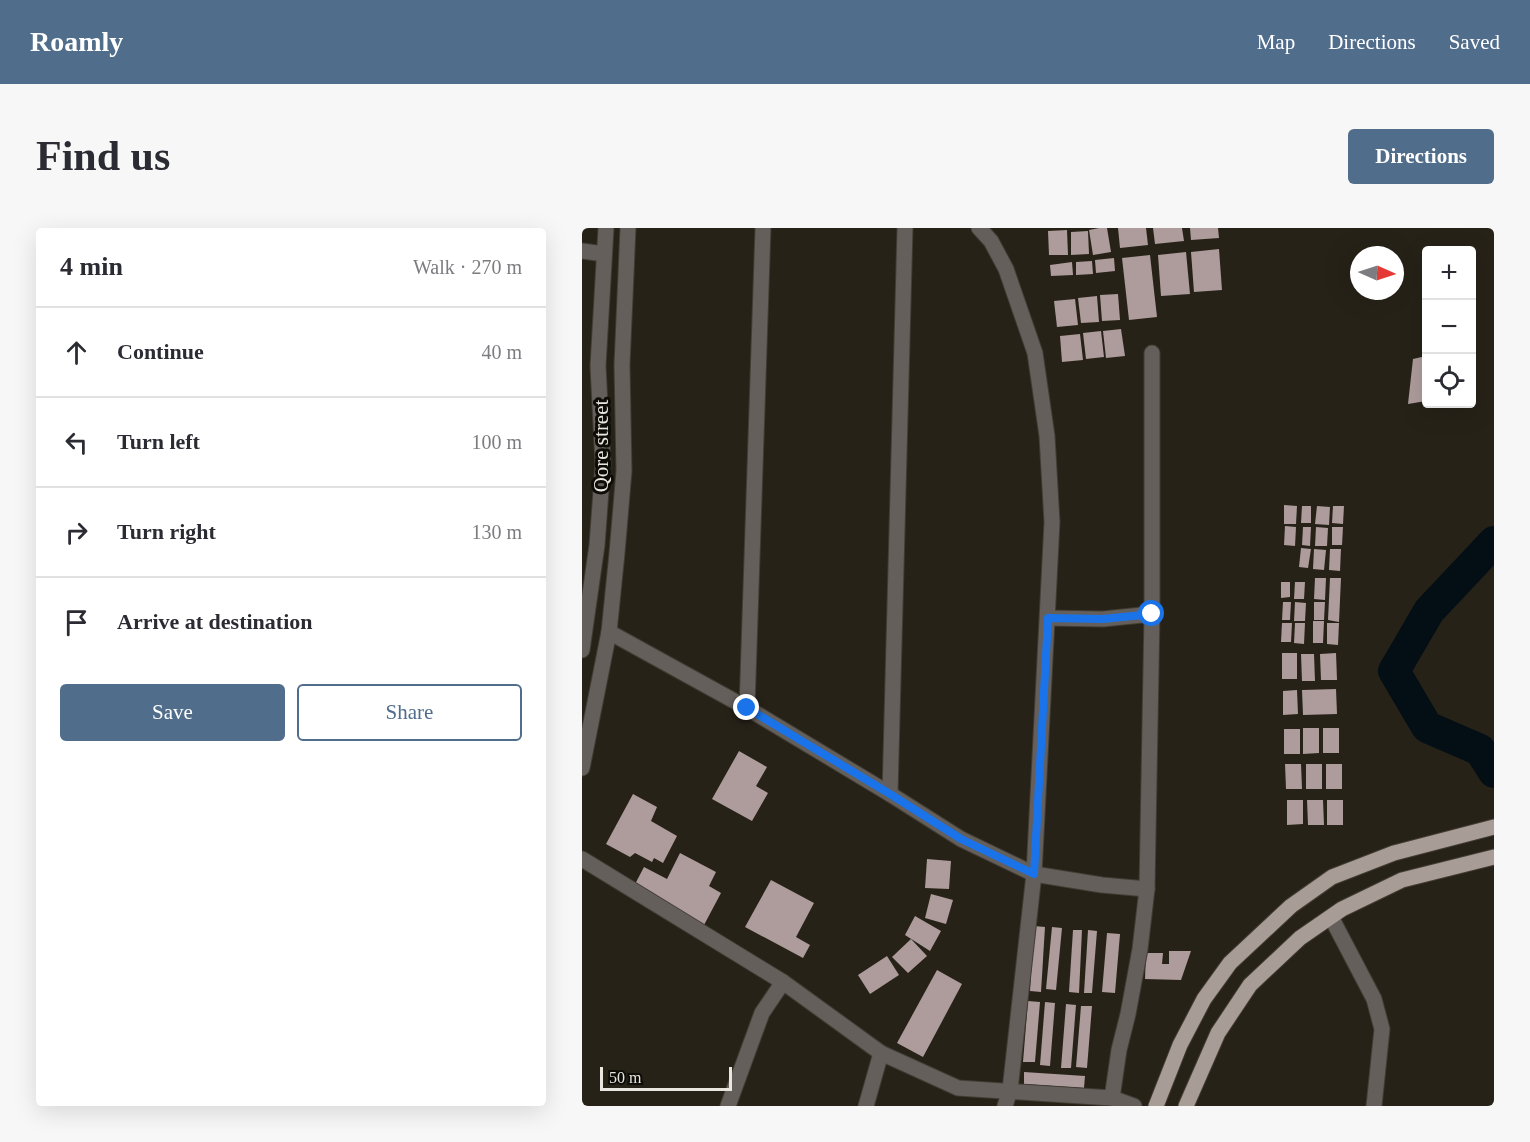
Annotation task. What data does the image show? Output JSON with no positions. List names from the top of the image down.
{
  "streets": {
    "street": ["Qore street"]
  },
  "scale_bar": "50 m",
  "north": "right",
  "page": {
    "header": "Roamly",
    "nav": ["Map", "Directions", "Saved"],
    "buttons": [
      "Directions",
      ["Save", "Share"]
    ],
    "title": "Find us",
    "heading": ["4 min", "Walk · 270 m"],
    "map_buttons": ["+", "−"],
    "list": [
      ["Continue", "40 m"],
      ["Turn left", "100 m"],
      ["Turn right", "130 m"],
      "Arrive at destination"
    ],
    "scale": "50 m"
  }
}
